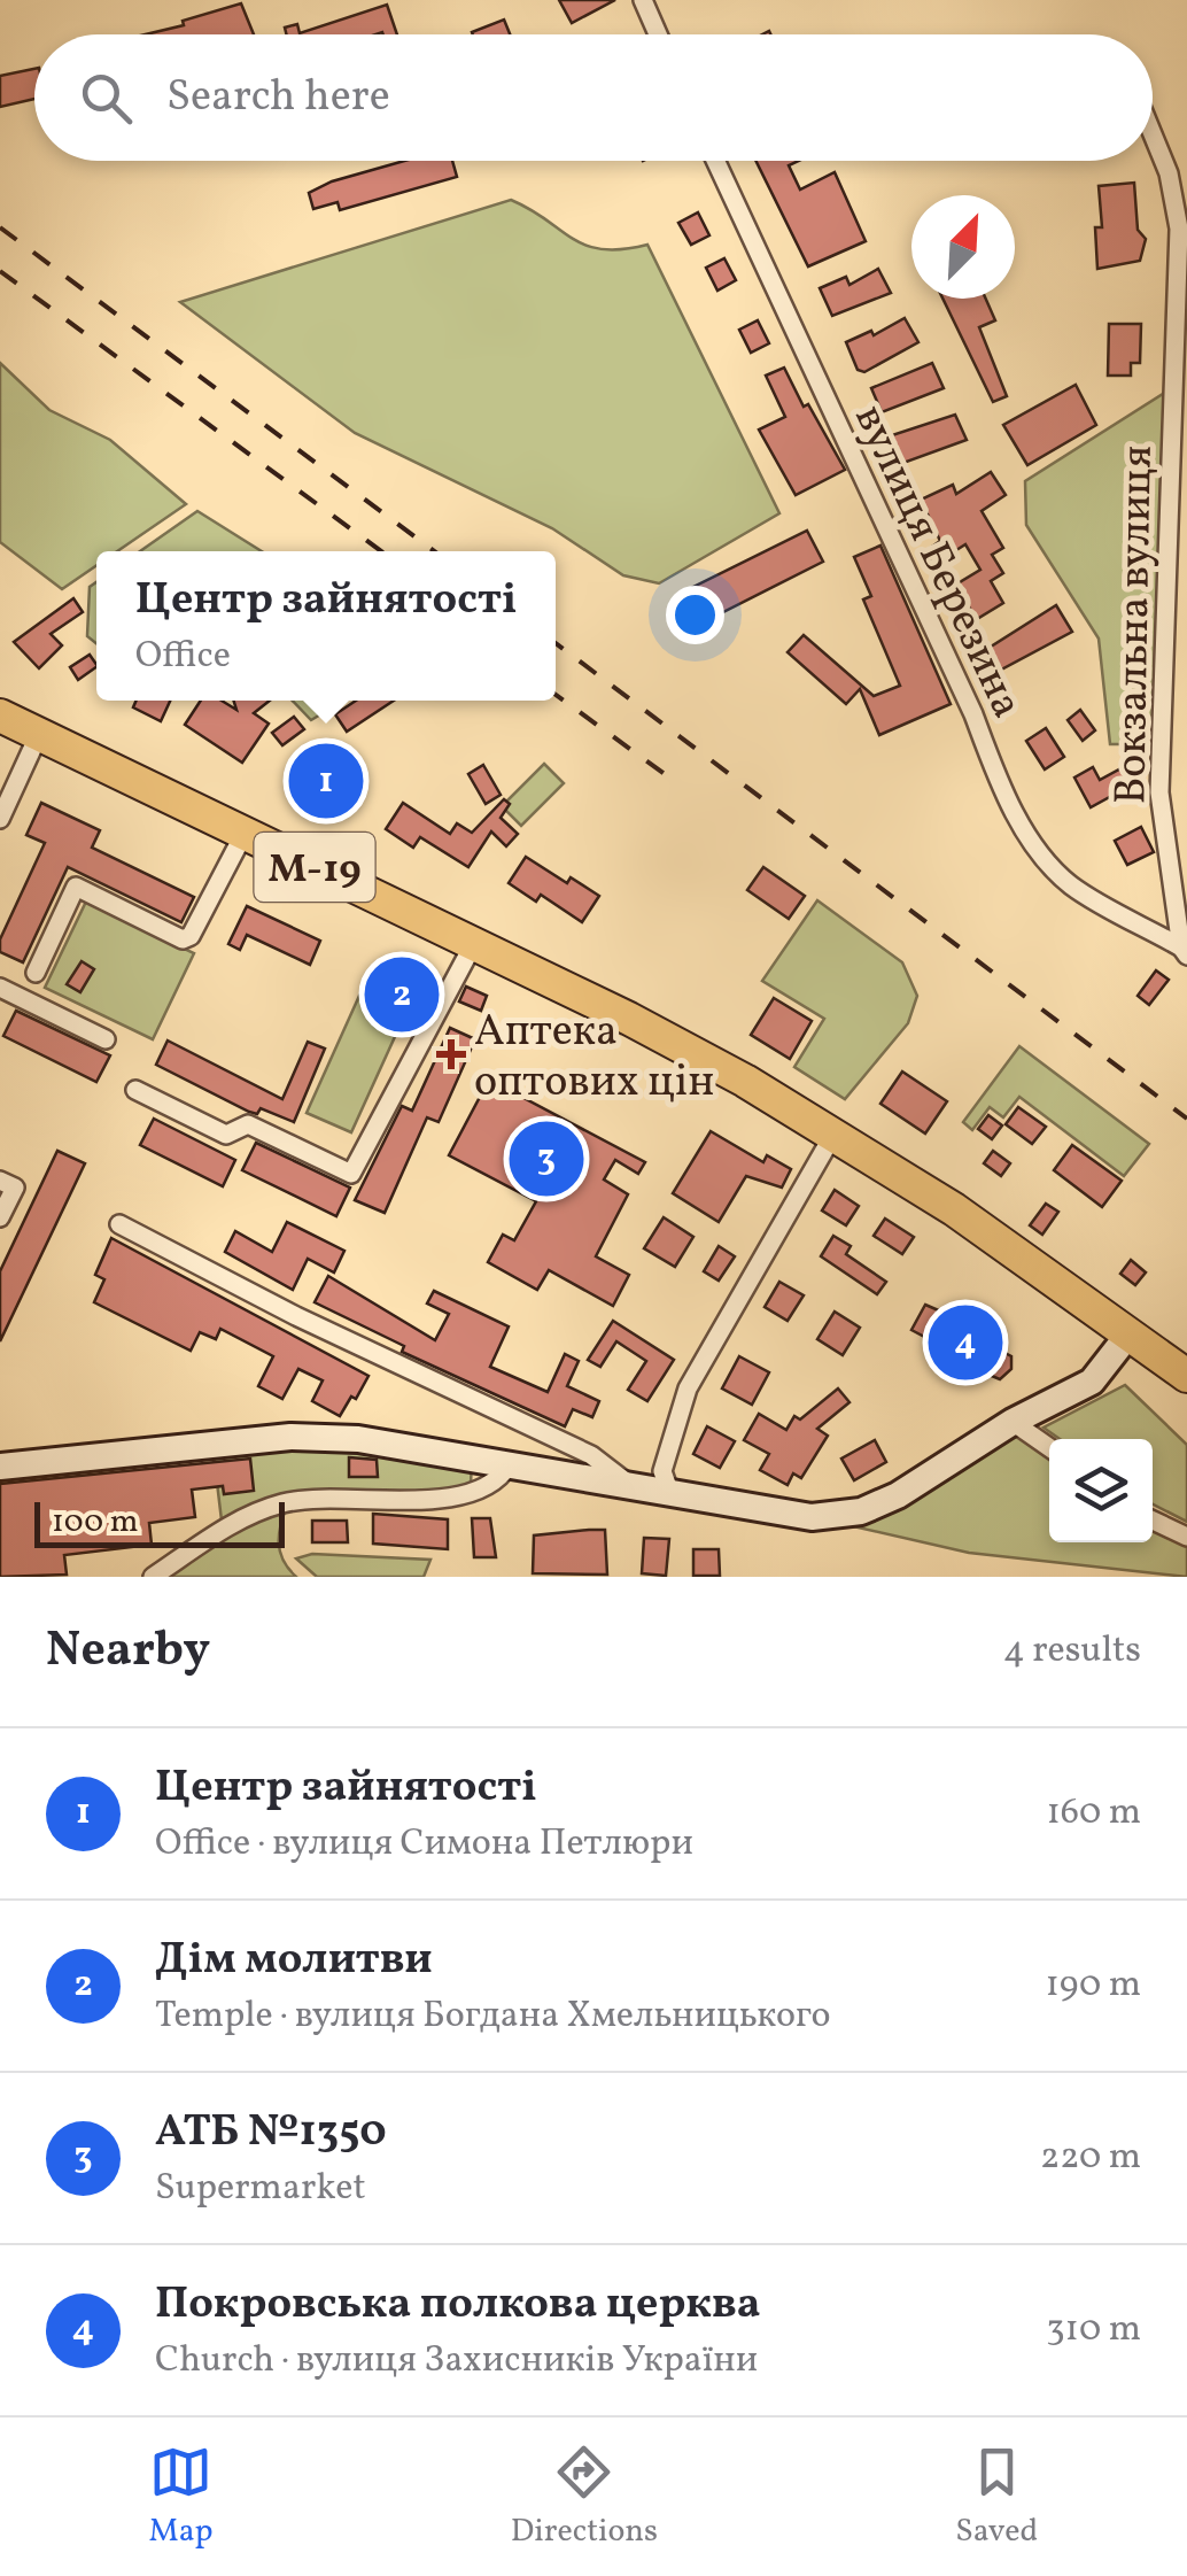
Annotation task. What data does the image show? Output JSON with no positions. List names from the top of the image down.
{
  "streets": {
    "highway": ["М-19"],
    "street": ["вулиця Березина", "Вокзальна вулиця"]
  },
  "crossings": [
    ["вулиця Березина", "Вокзальна вулиця"]
  ],
  "places": {
    "health": ["Аптека оптових цін"]
  },
  "scale_bar": "100 m",
  "north": "top right",
  "page": {
    "search": "Search here",
    "popup": ["Центр зайнятості", "Office"],
    "pins": [
      "1",
      "2",
      "3",
      "4"
    ],
    "scale": "100 m",
    "heading": ["Nearby", "4 results"],
    "list": [
      {
        "mark": "1",
        "name": "Центр зайнятості",
        "note": "Office · вулиця Симона Петлюри",
        "value": "160 m"
      },
      {
        "mark": "2",
        "name": "Дім молитви",
        "note": "Temple · вулиця Богдана Хмельницького",
        "value": "190 m"
      },
      {
        "mark": "3",
        "name": "АТБ №1350",
        "note": "Supermarket",
        "value": "220 m"
      },
      {
        "mark": "4",
        "name": "Покровська полкова церква",
        "note": "Church · вулиця Захисників України",
        "value": "310 m"
      }
    ],
    "nav": ["Map", "Directions", "Saved"]
  }
}
